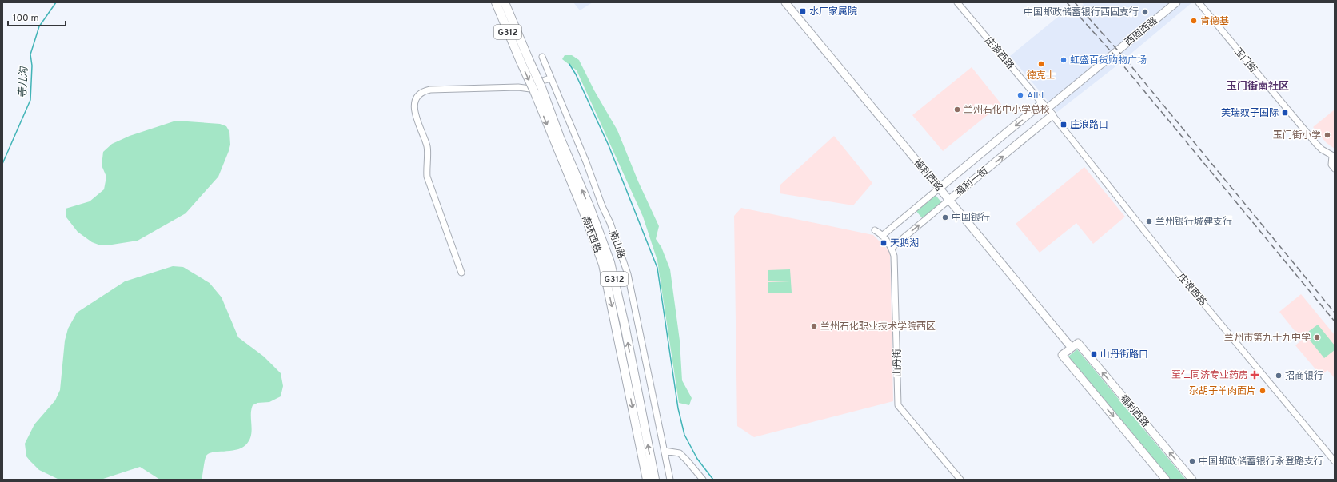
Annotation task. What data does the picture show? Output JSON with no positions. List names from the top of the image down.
{
  "streets": {
    "highway": ["G312", "南环西路"],
    "main road": ["西固西路", "福利西路", "福利一街"],
    "street": [
      "庄浪西路",
      "玉门街",
      "南山路",
      "山丹街"
    ]
  },
  "crossings": [
    ["西固西路", "庄浪西路"],
    ["西固西路", "福利一街"],
    ["庄浪西路", "福利一街"],
    ["福利西路", "福利一街"],
    ["福利一街", "山丹街"]
  ],
  "districts": ["玉门街南社区"],
  "water": ["寺儿沟"],
  "places": {
    "transit": [
      "水厂家属院",
      "芙瑞·双子国际",
      "庄浪路口",
      "天鹅湖",
      "山丹街路口"
    ],
    "other": [
      "中国邮政储蓄银行西固支行",
      "肯德基",
      "虹盛百货购物广场",
      "德克士",
      "AILI",
      "兰州石化中小学总校",
      "玉门街小学",
      "中国银行",
      "兰州银行城建支行",
      "兰州石化职业技术学院·西区",
      "兰州市第九十九中学",
      "招商银行",
      "尕胡子羊肉面片",
      "中国邮政储蓄银行永登路支行"
    ],
    "health": ["至仁同济专业药房"]
  },
  "scale_bar": "100 m"
}
